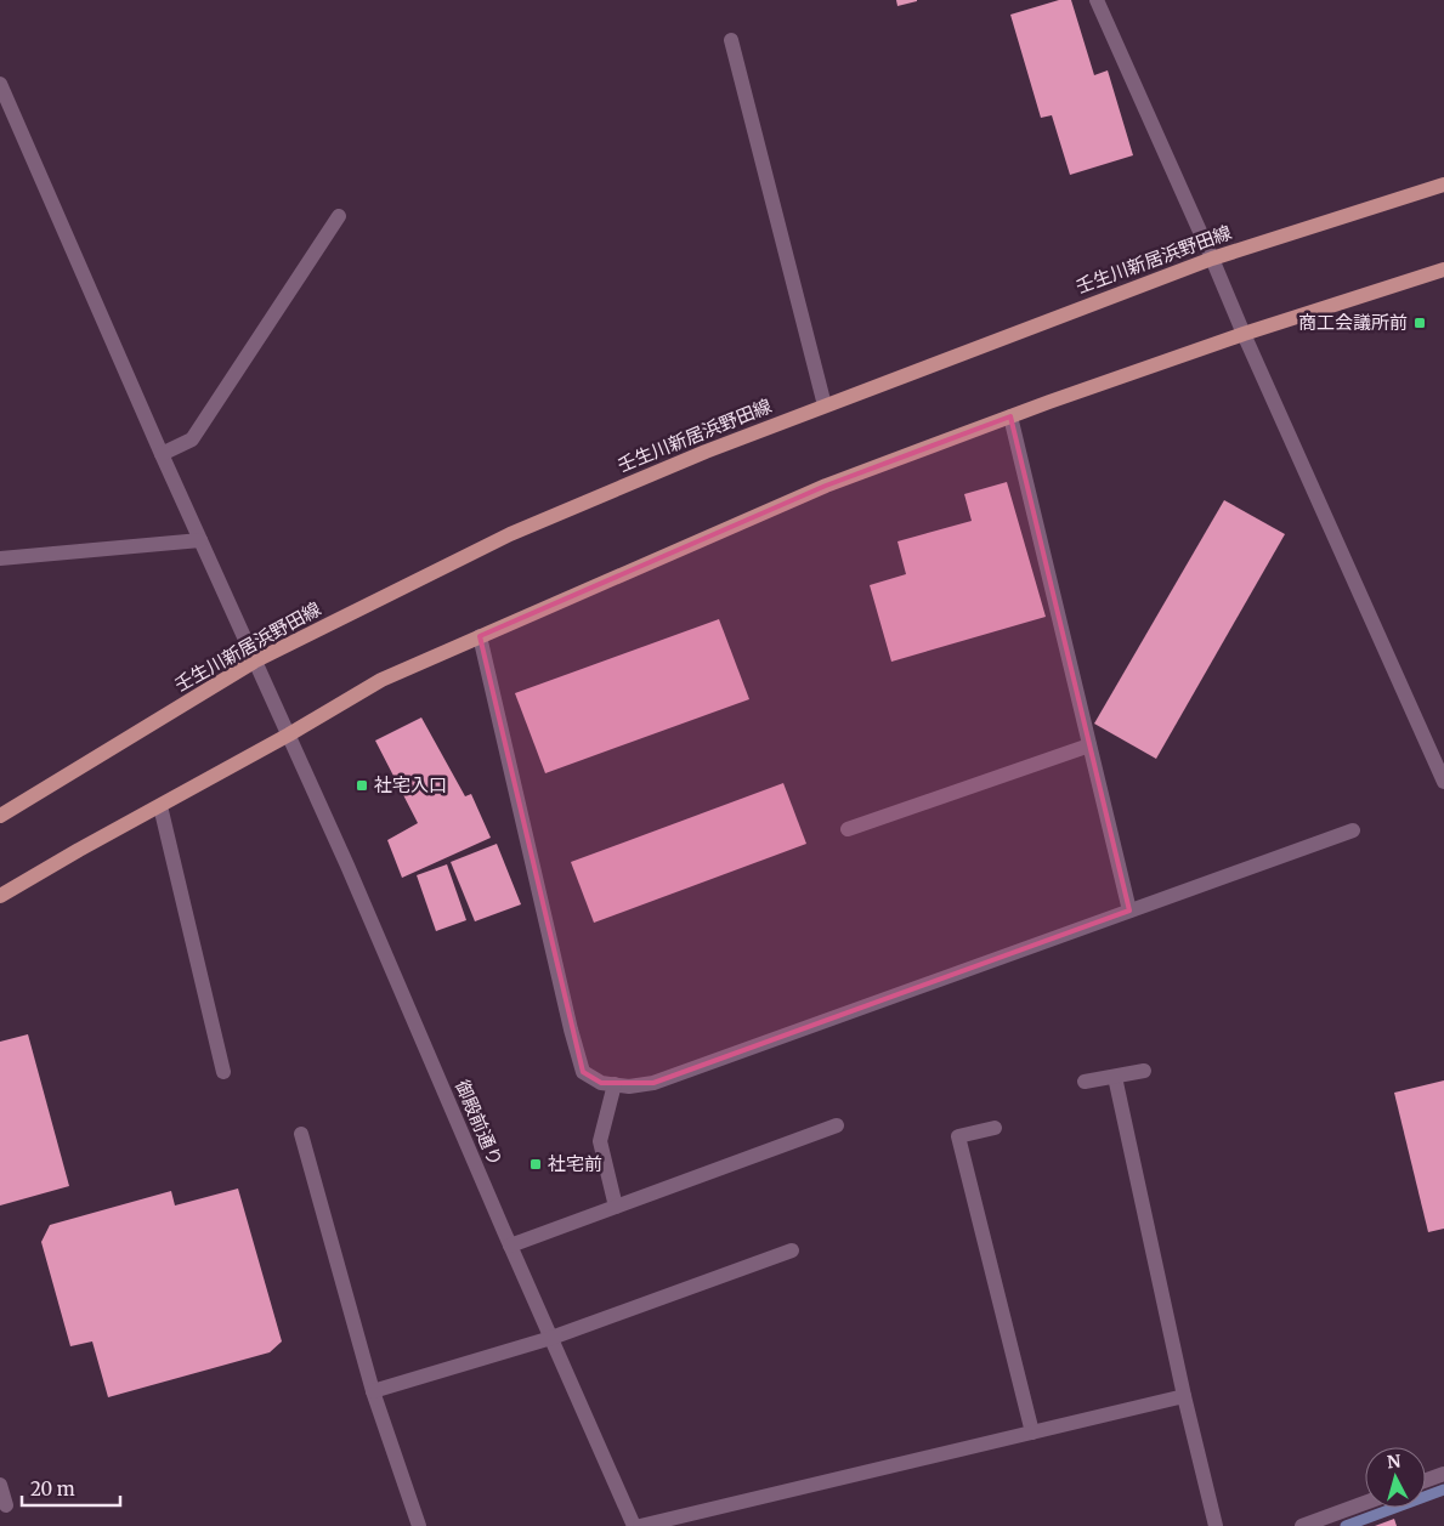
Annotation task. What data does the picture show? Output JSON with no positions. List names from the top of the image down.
{
  "streets": {
    "main road": ["壬生川新居浜野田線"],
    "street": ["御殿前通り"]
  },
  "crossings": [
    ["壬生川新居浜野田線", "御殿前通り"]
  ],
  "places": {
    "transit": ["商工会議所前", "社宅入口", "社宅前"]
  },
  "scale_bar": "20 m",
  "north": "top"
}
